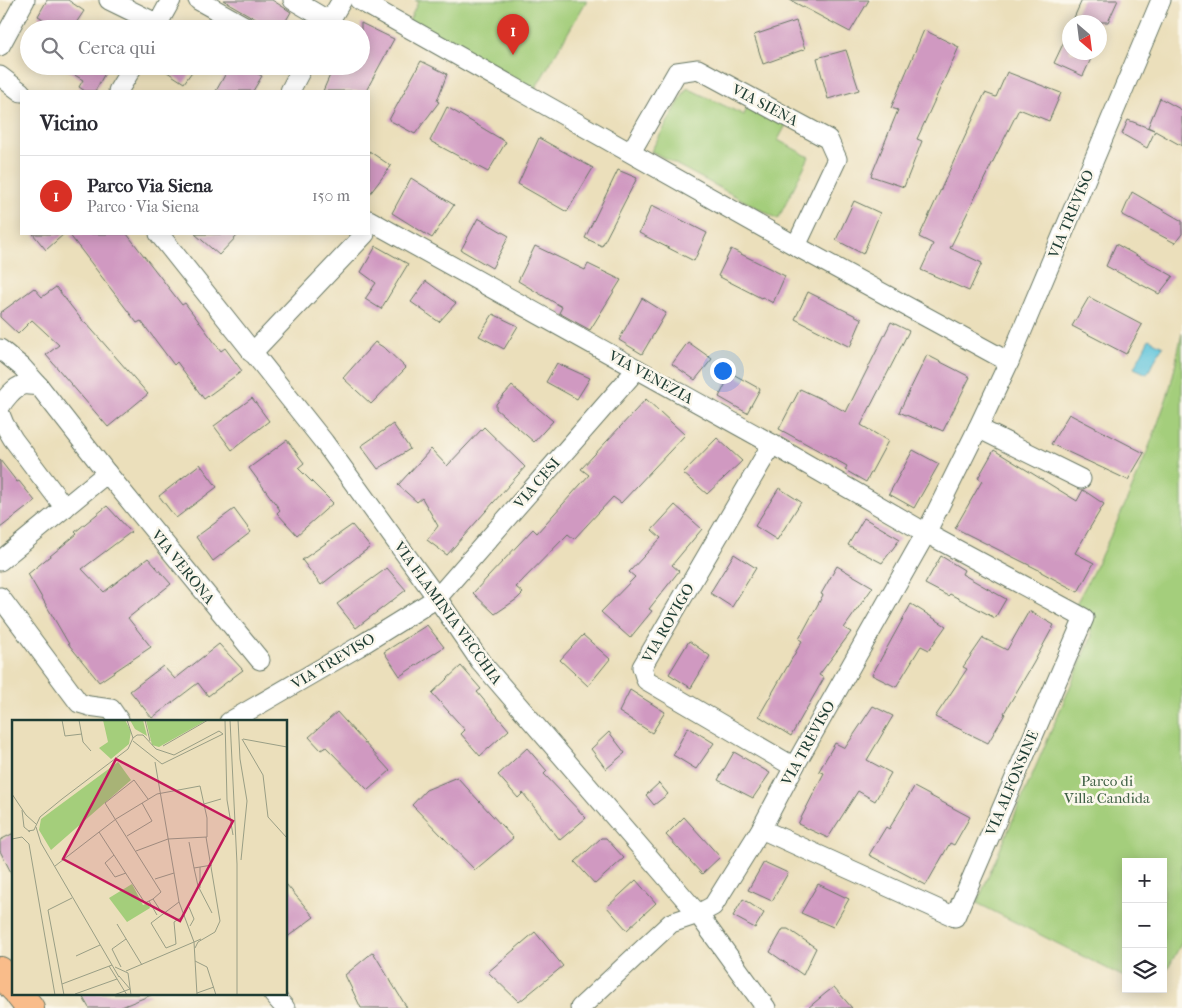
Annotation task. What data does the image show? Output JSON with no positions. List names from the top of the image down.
{
  "streets": {
    "street": [
      "VIA SIENA",
      "VIA TREVISO",
      "VIA VENEZIA",
      "VIA CESI",
      "VIA VERONA",
      "VIA FLAMINIA VECCHIA",
      "VIA ROVIGO",
      "VIA ALFONSINE"
    ]
  },
  "crossings": [
    ["VIA TREVISO", "VIA VENEZIA"],
    ["VIA TREVISO", "VIA CESI"],
    ["VIA TREVISO", "VIA FLAMINIA VECCHIA"],
    ["VIA TREVISO", "VIA ROVIGO"],
    ["VIA TREVISO", "VIA ALFONSINE"],
    ["VIA VENEZIA", "VIA CESI"],
    ["VIA VENEZIA", "VIA FLAMINIA VECCHIA"],
    ["VIA VENEZIA", "VIA ROVIGO"],
    ["VIA VENEZIA", "VIA ALFONSINE"],
    ["VIA CESI", "VIA FLAMINIA VECCHIA"]
  ],
  "parks": ["Parco di Villa Candida"],
  "north": "bottom right",
  "page": {
    "pins": "1",
    "search": "Cerca qui",
    "heading": "Vicino",
    "list": [
      {
        "mark": "1",
        "name": "Parco Via Siena",
        "note": "Parco · Via Siena",
        "value": "150 m"
      }
    ],
    "map_buttons": ["+", "−"]
  }
}
